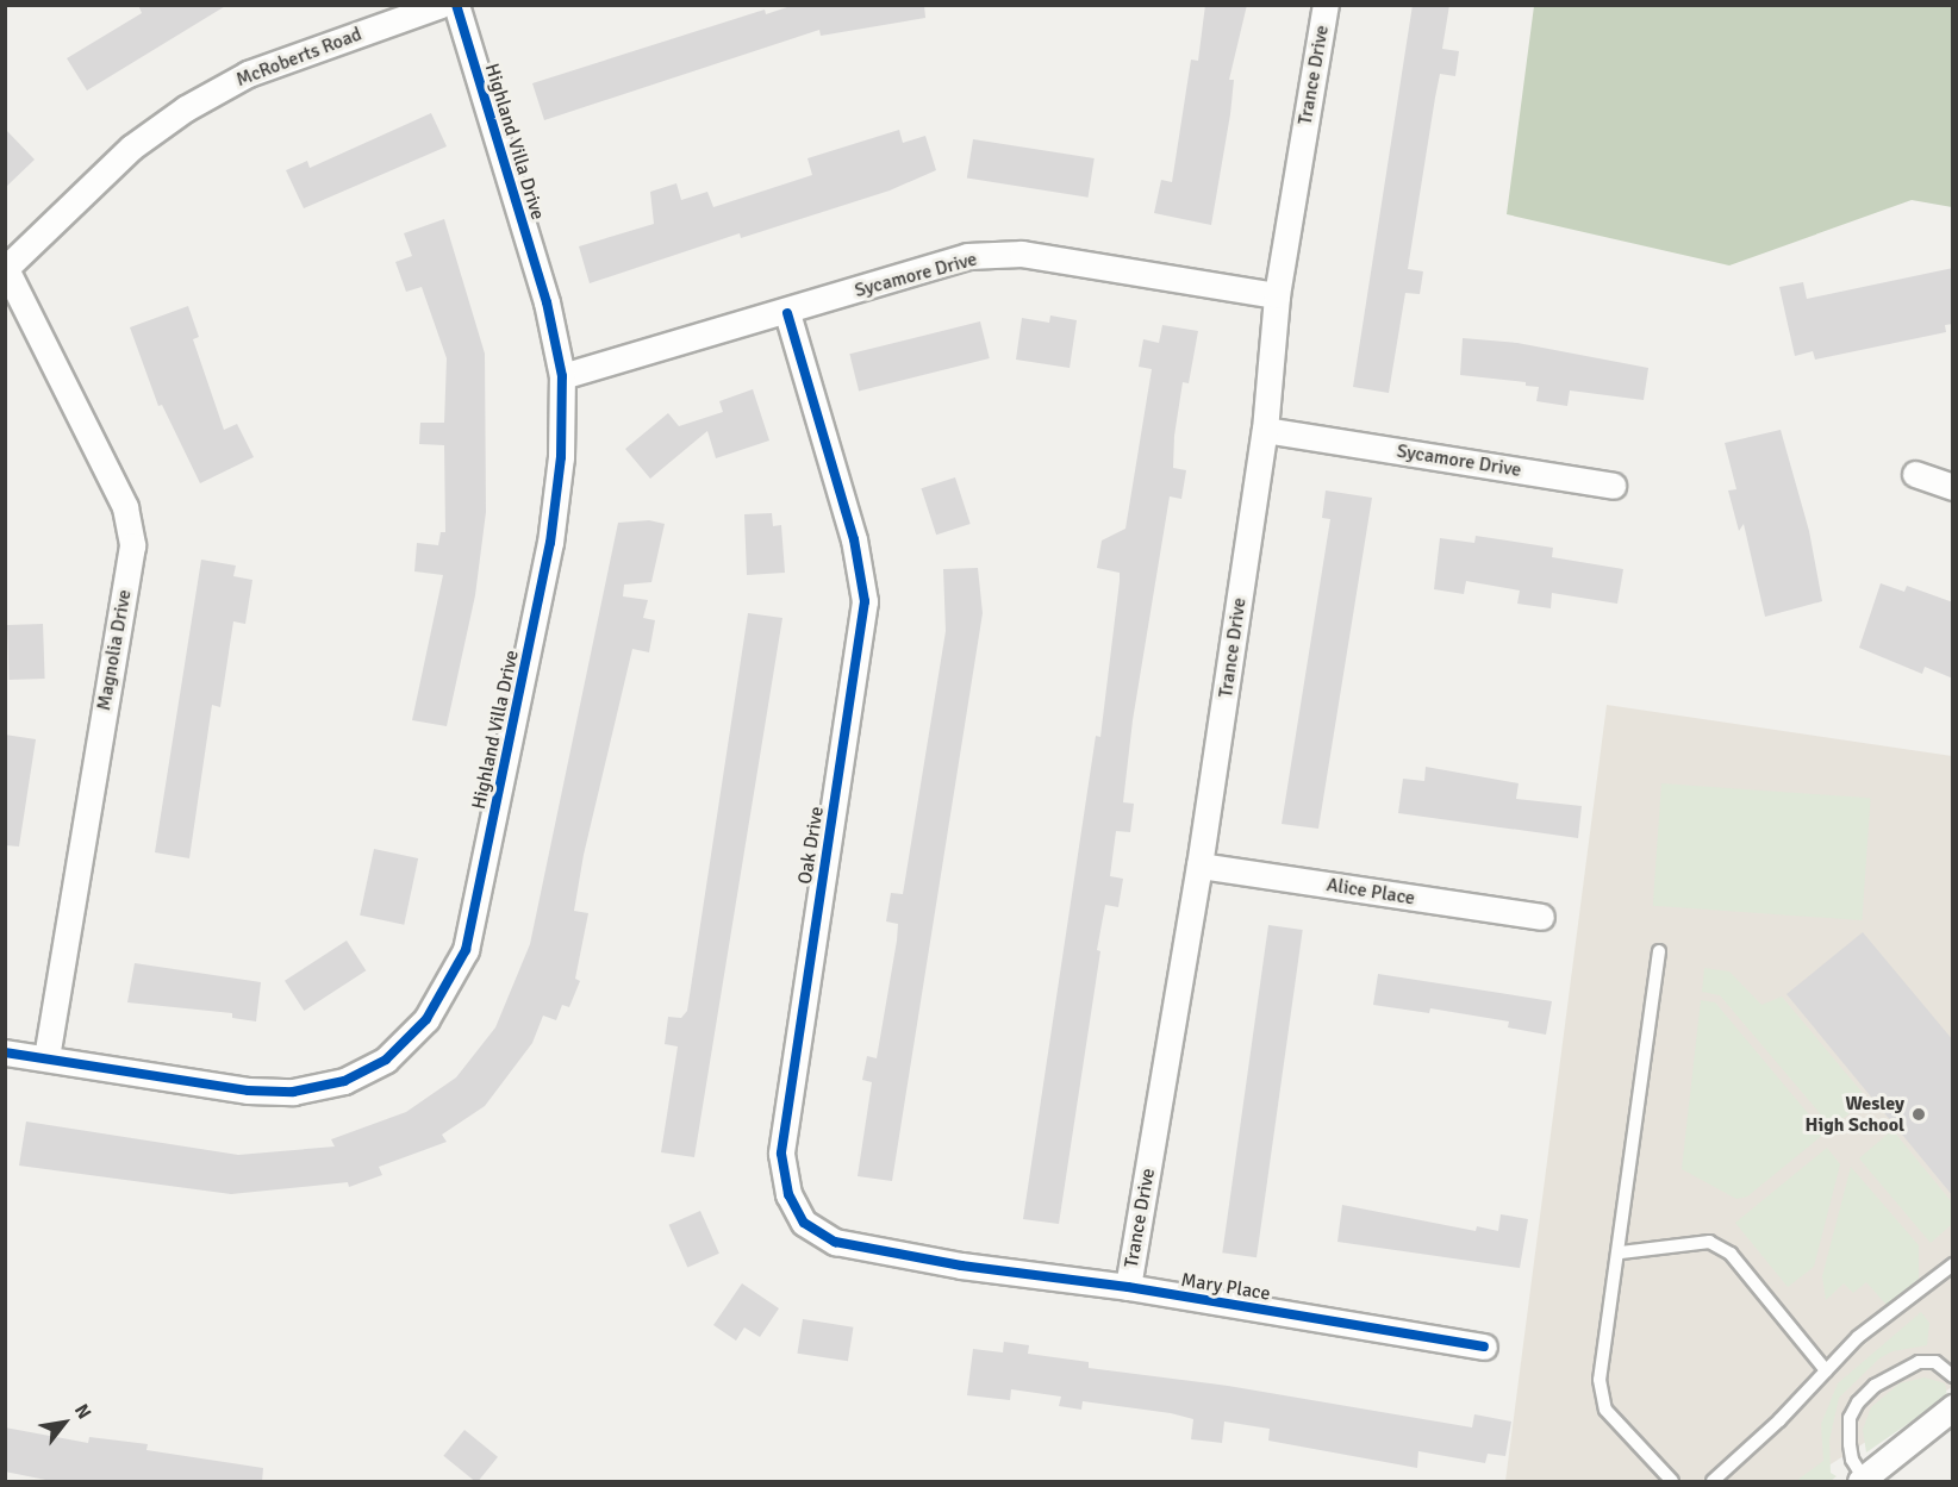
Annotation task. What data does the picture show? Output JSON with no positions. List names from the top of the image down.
{
  "streets": {
    "street": [
      "McRoberts Road",
      "Trance Drive",
      "Highland Villa Drive",
      "Sycamore Drive",
      "Magnolia Drive",
      "Oak Drive",
      "Alice Place",
      "Mary Place"
    ]
  },
  "crossings": [
    ["McRoberts Road", "Magnolia Drive"],
    ["Trance Drive", "Sycamore Drive"],
    ["Trance Drive", "Alice Place"],
    ["Trance Drive", "Mary Place"],
    ["Highland Villa Drive", "Sycamore Drive"],
    ["Highland Villa Drive", "Magnolia Drive"],
    ["Sycamore Drive", "Oak Drive"],
    ["Oak Drive", "Mary Place"]
  ],
  "places": ["Wesley High School"],
  "north": "top right"
}
